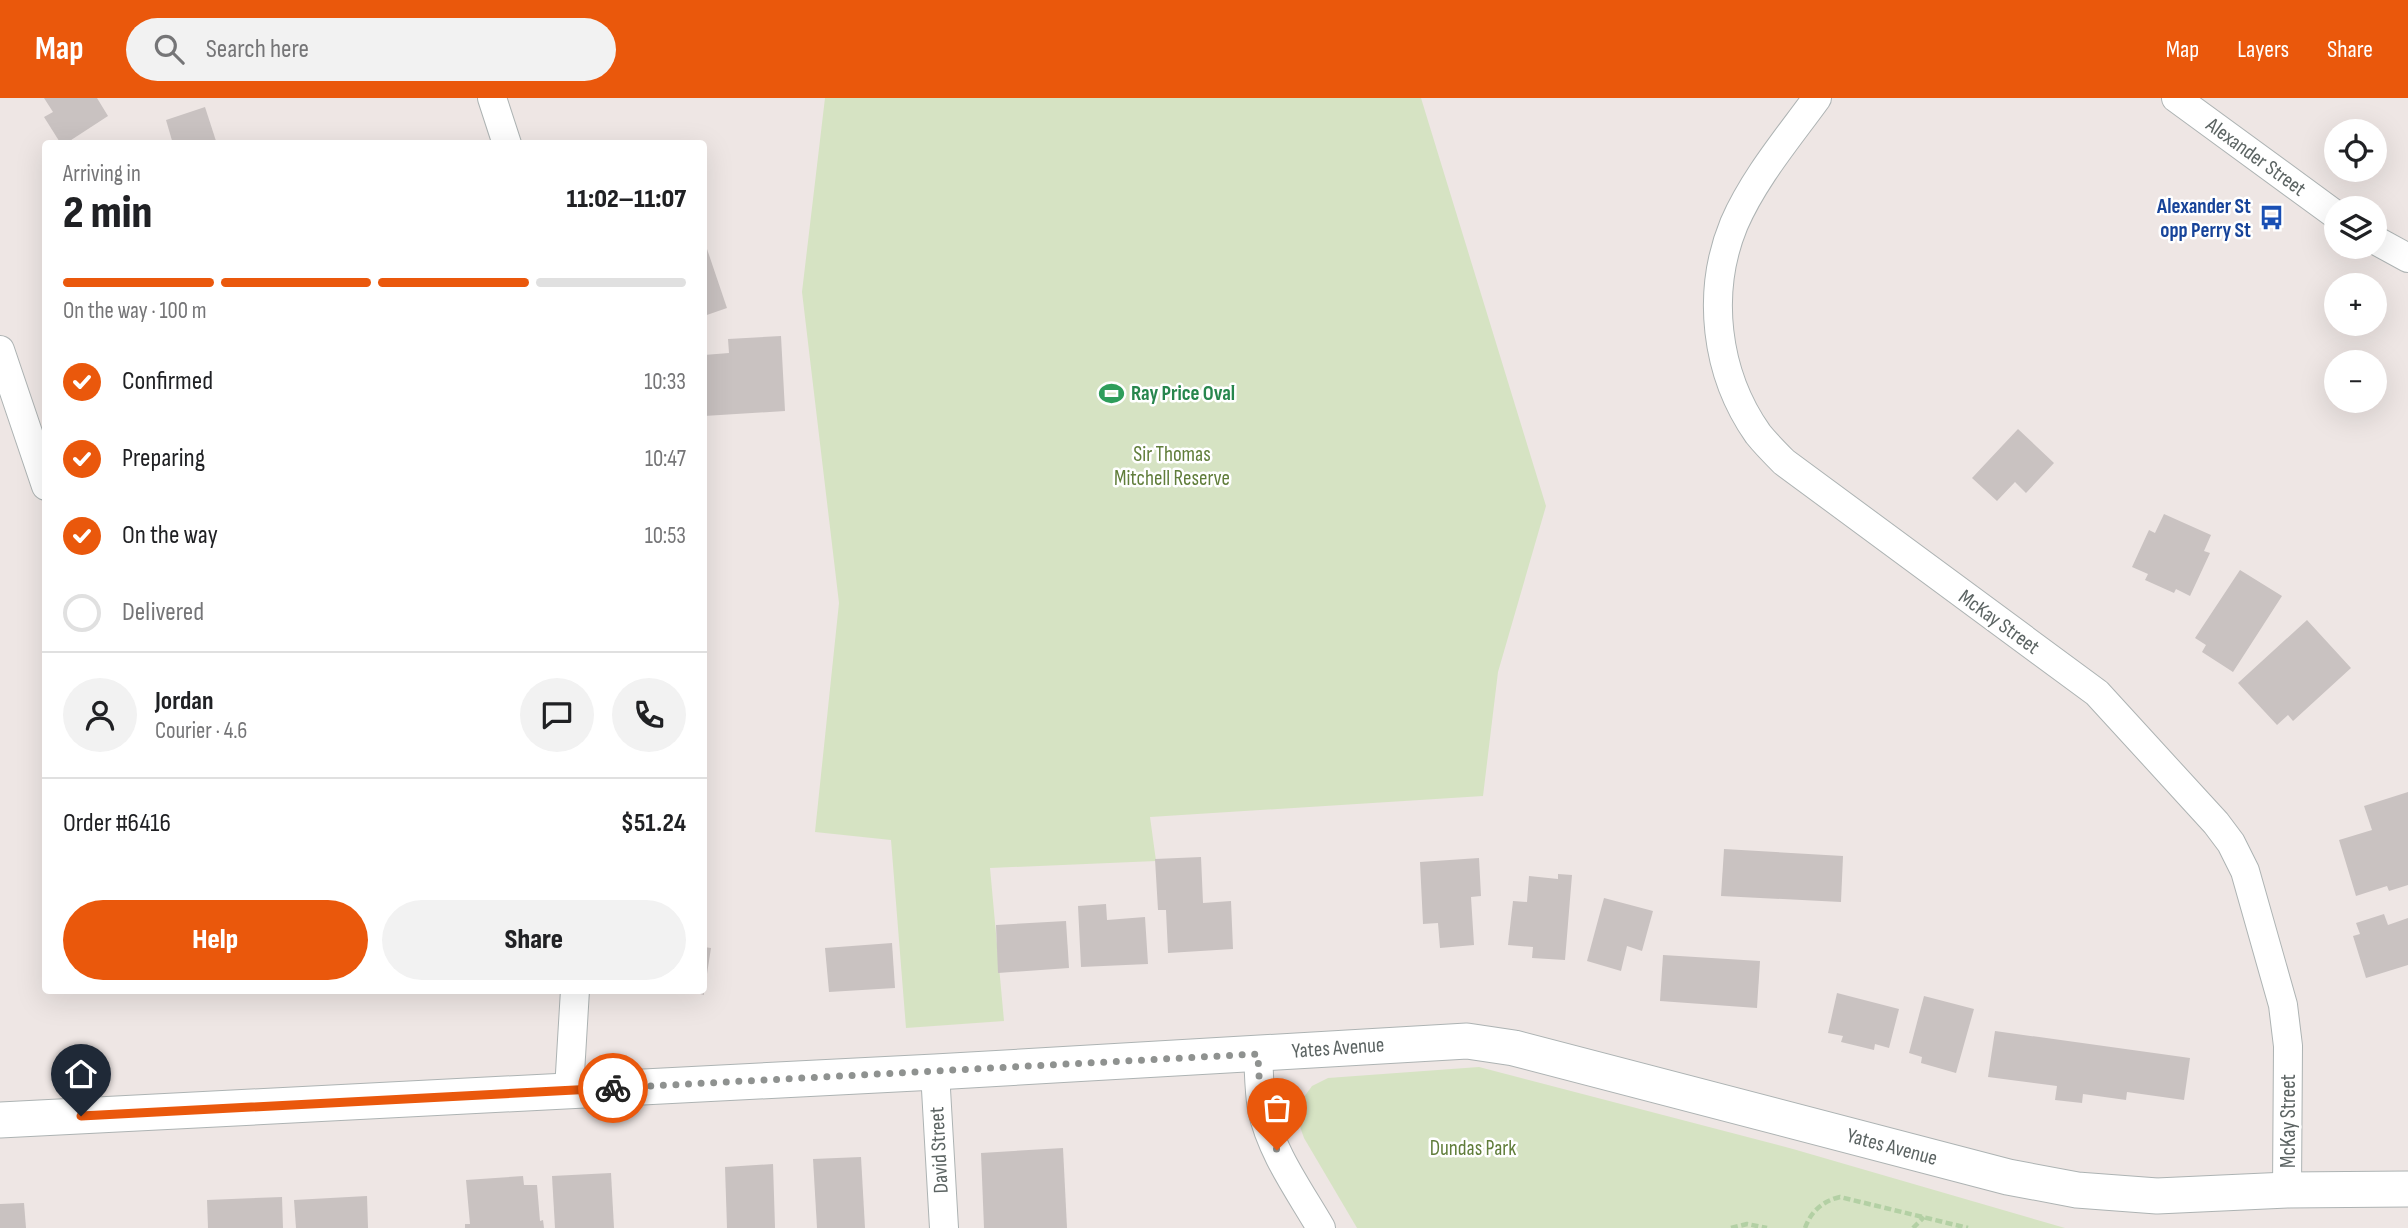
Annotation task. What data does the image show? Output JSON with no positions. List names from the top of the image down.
{
  "streets": {
    "street": [
      "Alexander Street",
      "McKay Street",
      "Yates Avenue",
      "David Street"
    ]
  },
  "crossings": [
    ["McKay Street", "Yates Avenue"],
    ["Yates Avenue", "David Street"]
  ],
  "parks": ["Sir Thomas Mitchell Reserve", "Dundas Park"],
  "places": {
    "bus stop": ["Alexander St opp Perry St"],
    "sports": ["Ray Price Oval"]
  },
  "page": {
    "header": "Map",
    "search": "Search here",
    "nav": ["Map", "Layers", "Share"],
    "map_buttons": ["+", "−"],
    "heading": ["2 min", "Arriving in", "11:02–11:07"],
    "panel": [
      "Jordan",
      "Courier · 4.6",
      "Order #6416",
      "$51.24"
    ],
    "bar": "On the way · 100 m",
    "list": [
      ["Confirmed", "10:33"],
      ["Preparing", "10:47"],
      ["On the way", "10:53"],
      "Delivered"
    ],
    "buttons": ["Help", "Share"]
  }
}
